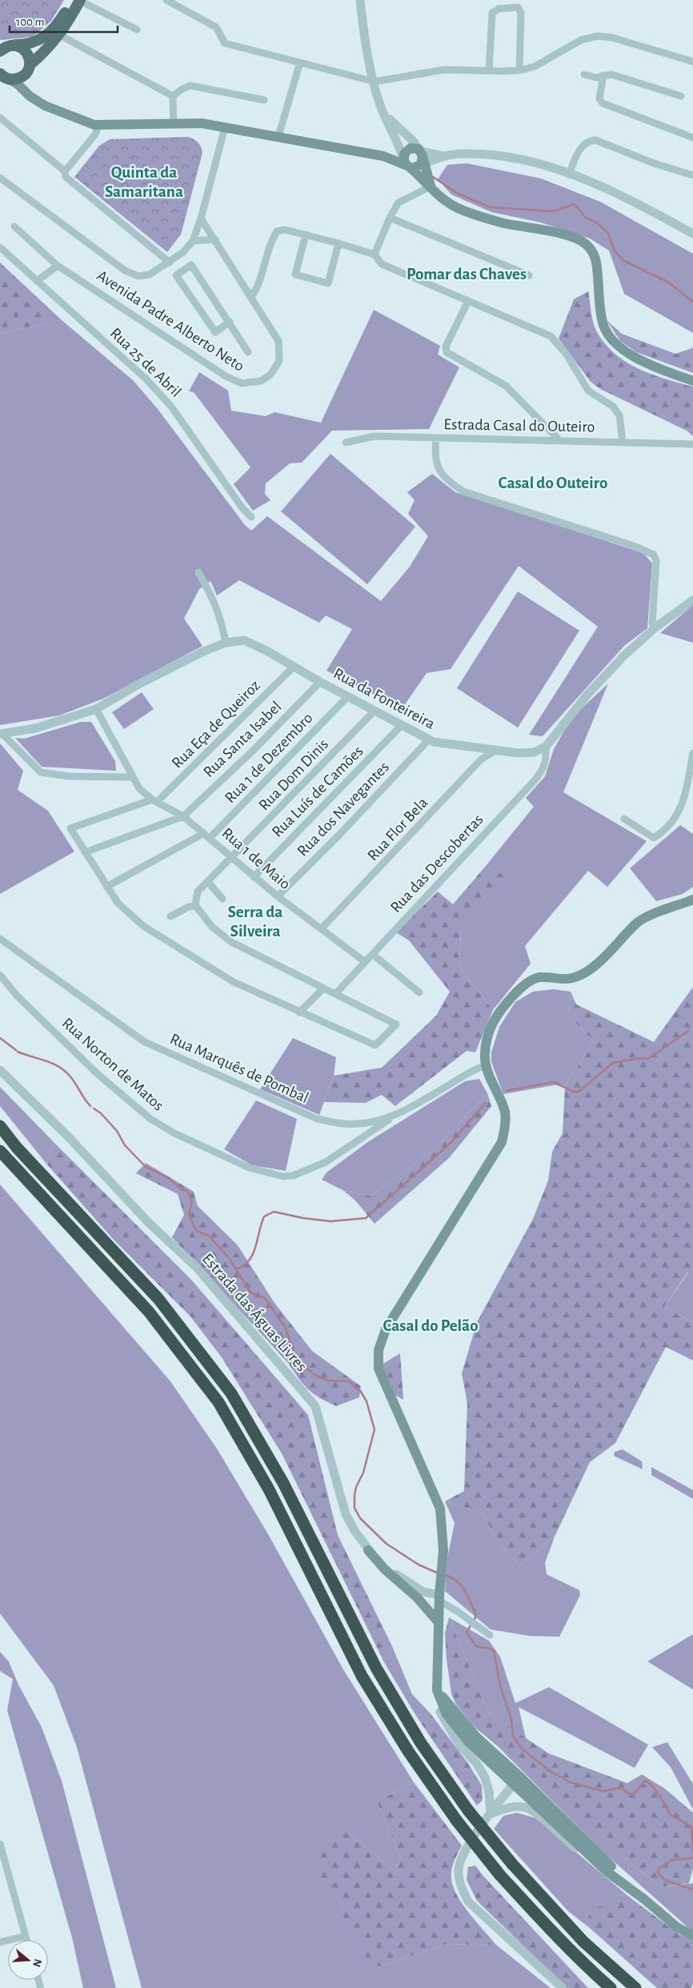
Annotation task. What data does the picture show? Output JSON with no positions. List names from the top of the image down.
{
  "streets": {
    "street": [
      "Avenida Padre Alberto Neto",
      "Rua 25 de Abril",
      "Estrada Casal do Outeiro",
      "Rua da Fonteireira",
      "Rua Eça de Queiroz",
      "Rua Santa Isabel",
      "Rua 1 de Dezembro",
      "Rua Dom Dinis",
      "Rua Luís de Camões",
      "Rua dos Navegantes",
      "Rua Flor Bela",
      "Rua 1 de Maio",
      "Rua das Descobertas",
      "Rua Norton de Matos",
      "Rua Marquês de Pombal",
      "Estrada das Águas Livres"
    ]
  },
  "crossings": [
    ["Rua da Fonteireira", "Rua Eça de Queiroz"],
    ["Rua da Fonteireira", "Rua Santa Isabel"],
    ["Rua da Fonteireira", "Rua 1 de Dezembro"],
    ["Rua da Fonteireira", "Rua Dom Dinis"],
    ["Rua da Fonteireira", "Rua Luís de Camões"],
    ["Rua da Fonteireira", "Rua dos Navegantes"],
    ["Rua da Fonteireira", "Rua Flor Bela"],
    ["Rua da Fonteireira", "Rua 1 de Maio"],
    ["Rua da Fonteireira", "Rua das Descobertas"],
    ["Rua Eça de Queiroz", "Rua 1 de Maio"],
    ["Rua Santa Isabel", "Rua 1 de Maio"],
    ["Rua 1 de Dezembro", "Rua 1 de Maio"],
    ["Rua Dom Dinis", "Rua 1 de Maio"],
    ["Rua Luís de Camões", "Rua 1 de Maio"],
    ["Rua dos Navegantes", "Rua 1 de Maio"],
    ["Rua Flor Bela", "Rua 1 de Maio"],
    ["Rua 1 de Maio", "Rua das Descobertas"],
    ["Rua Norton de Matos", "Rua Marquês de Pombal"]
  ],
  "districts": [
    "Quinta da Samaritana",
    "Pomar das Chaves",
    "Casal do Outeiro",
    "Serra da Silveira",
    "Casal do Pelão"
  ],
  "scale_bar": "100 m",
  "north": "right"
}
